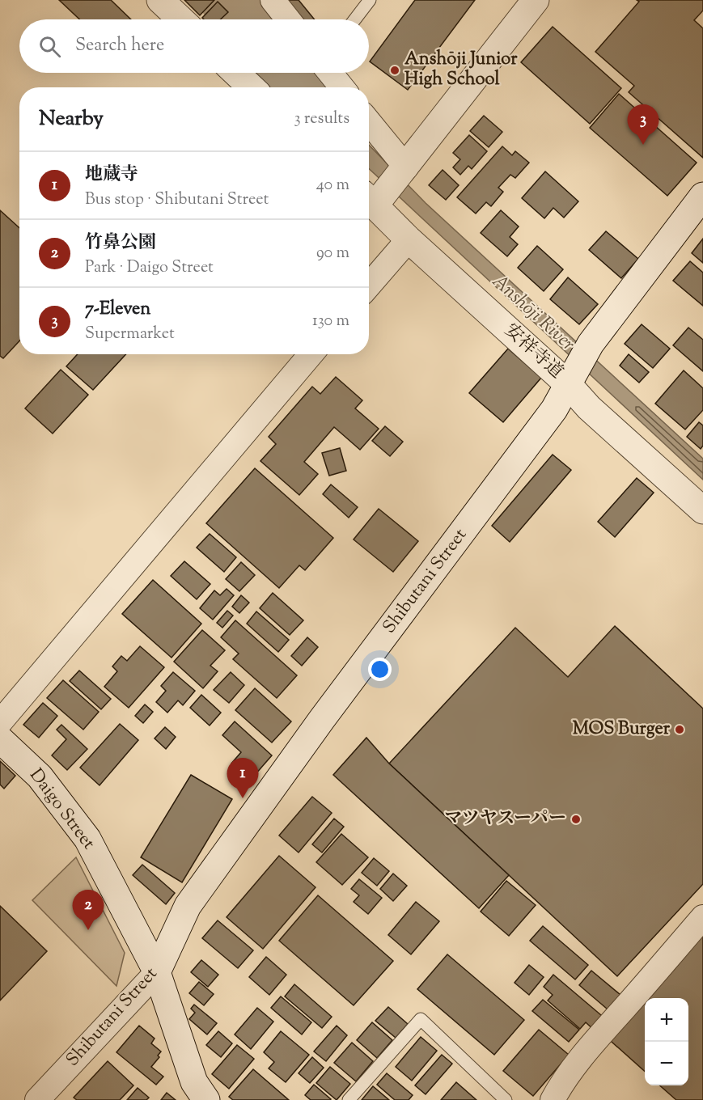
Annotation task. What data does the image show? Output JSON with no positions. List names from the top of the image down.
{
  "streets": {
    "main road": ["安祥寺道", "Shibutani Street", "Daigo Street"]
  },
  "crossings": [
    ["安祥寺道", "Shibutani Street"],
    ["Shibutani Street", "Daigo Street"]
  ],
  "water": ["Anshōji River"],
  "places": ["Anshōji Junior High School", "MOS Burger", "マツヤスーパー"],
  "page": {
    "search": "Search here",
    "heading": ["Nearby", "3 results"],
    "pins": ["3", "1", "2"],
    "list": [
      {
        "mark": "1",
        "name": "地蔵寺",
        "note": "Bus stop · Shibutani Street",
        "value": "40 m"
      },
      {
        "mark": "2",
        "name": "竹鼻公園",
        "note": "Park · Daigo Street",
        "value": "90 m"
      },
      {
        "mark": "3",
        "name": "7-Eleven",
        "note": "Supermarket",
        "value": "130 m"
      }
    ],
    "map_buttons": ["+", "−"]
  }
}
